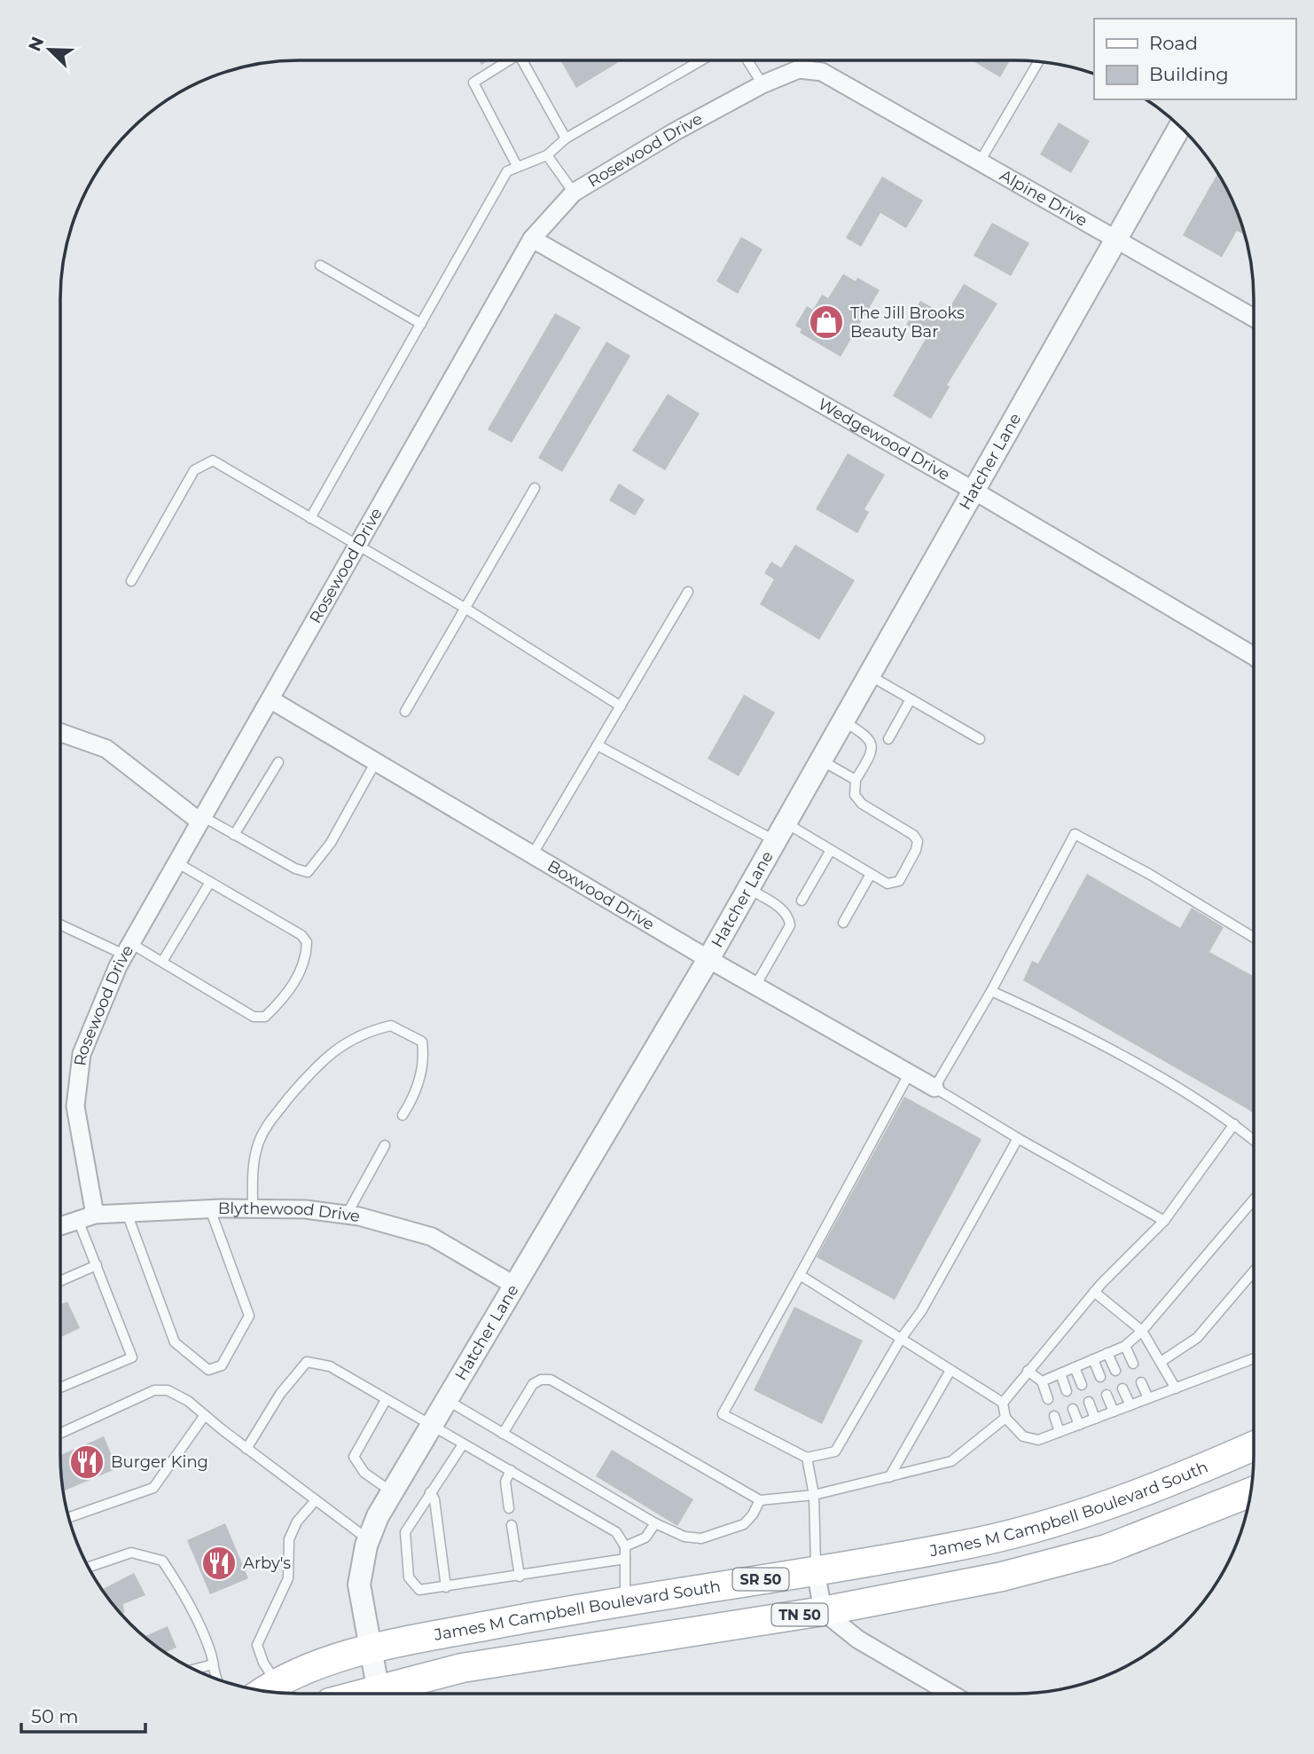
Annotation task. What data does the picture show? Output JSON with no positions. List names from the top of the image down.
{
  "streets": {
    "main road": ["James M Campbell Boulevard South", "SR 50", "TN 50"],
    "street": [
      "Rosewood Drive",
      "Alpine Drive",
      "Wedgewood Drive",
      "Hatcher Lane",
      "Boxwood Drive",
      "Blythewood Drive"
    ]
  },
  "crossings": [
    ["Rosewood Drive", "Alpine Drive"],
    ["Rosewood Drive", "Wedgewood Drive"],
    ["Rosewood Drive", "Boxwood Drive"],
    ["Rosewood Drive", "Blythewood Drive"],
    ["Alpine Drive", "Hatcher Lane"],
    ["Wedgewood Drive", "Hatcher Lane"],
    ["Hatcher Lane", "Boxwood Drive"],
    ["Hatcher Lane", "Blythewood Drive"],
    ["Hatcher Lane", "James M Campbell Boulevard South"],
    ["Hatcher Lane", "TN 50"]
  ],
  "places": {
    "shop": ["The Jill Brooks Beauty Bar"],
    "restaurant": ["Burger King", "Arby's"]
  },
  "legend": ["Road", "Building"],
  "scale_bar": "50 m",
  "north": "top left"
}
